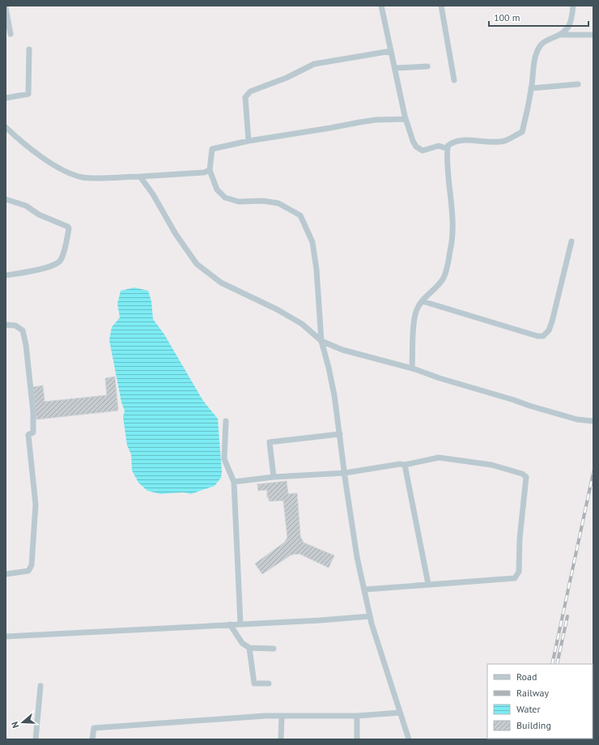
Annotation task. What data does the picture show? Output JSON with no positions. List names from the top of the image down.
{
  "legend": [
    "Road",
    "Railway",
    "Water",
    "Building"
  ],
  "scale_bar": "100 m",
  "north": "left"
}
